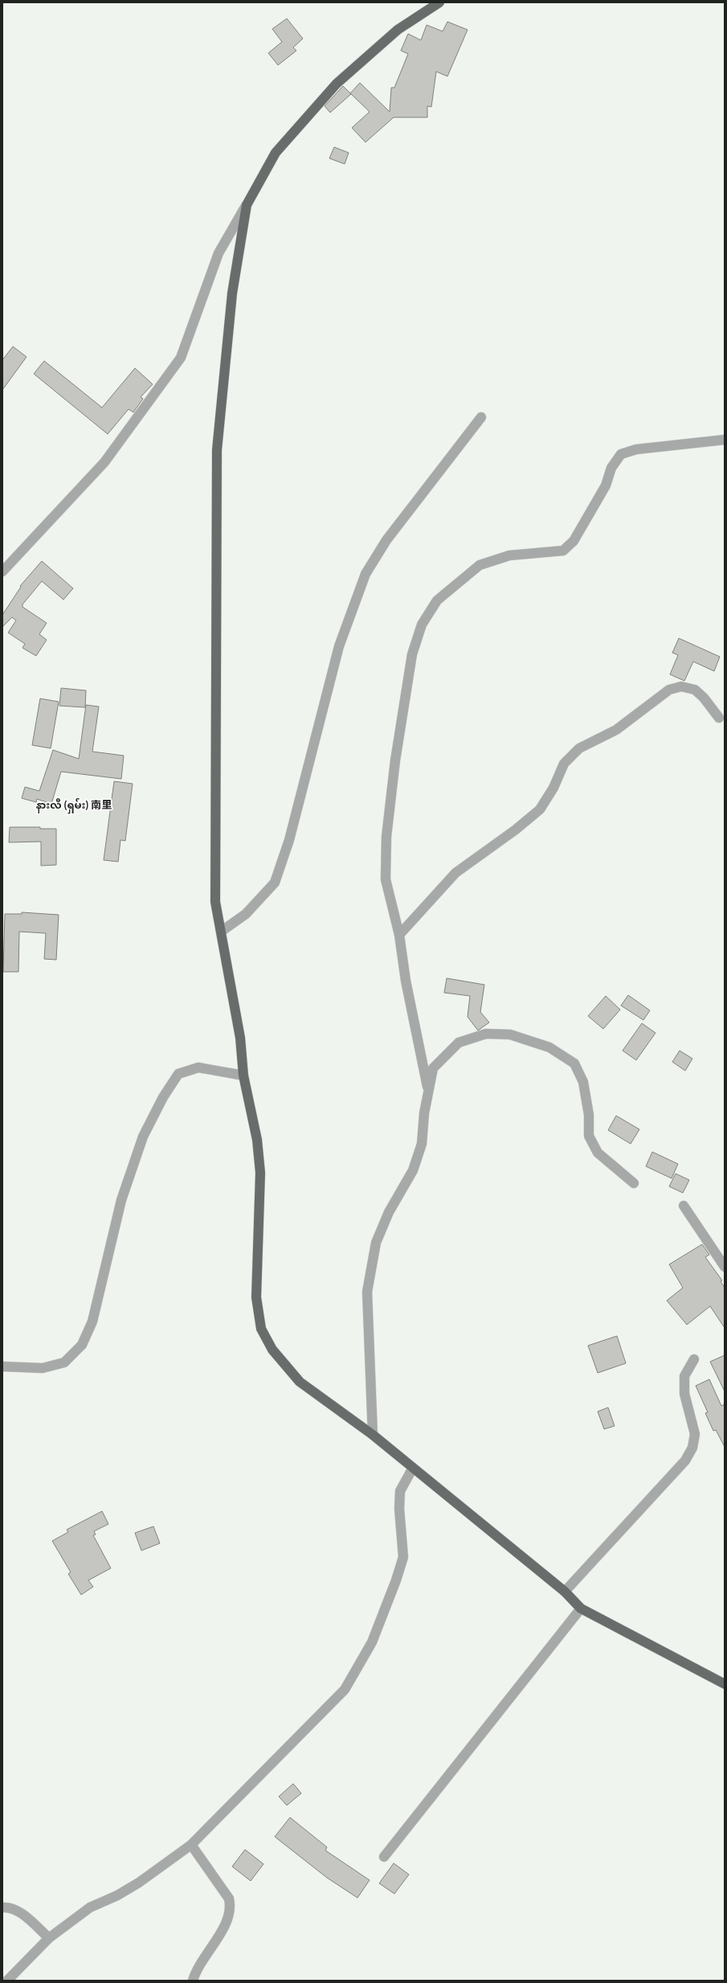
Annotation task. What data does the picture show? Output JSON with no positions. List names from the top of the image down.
{
  "districts": ["နားလီ (ရှမ်း) 南里"]
}
